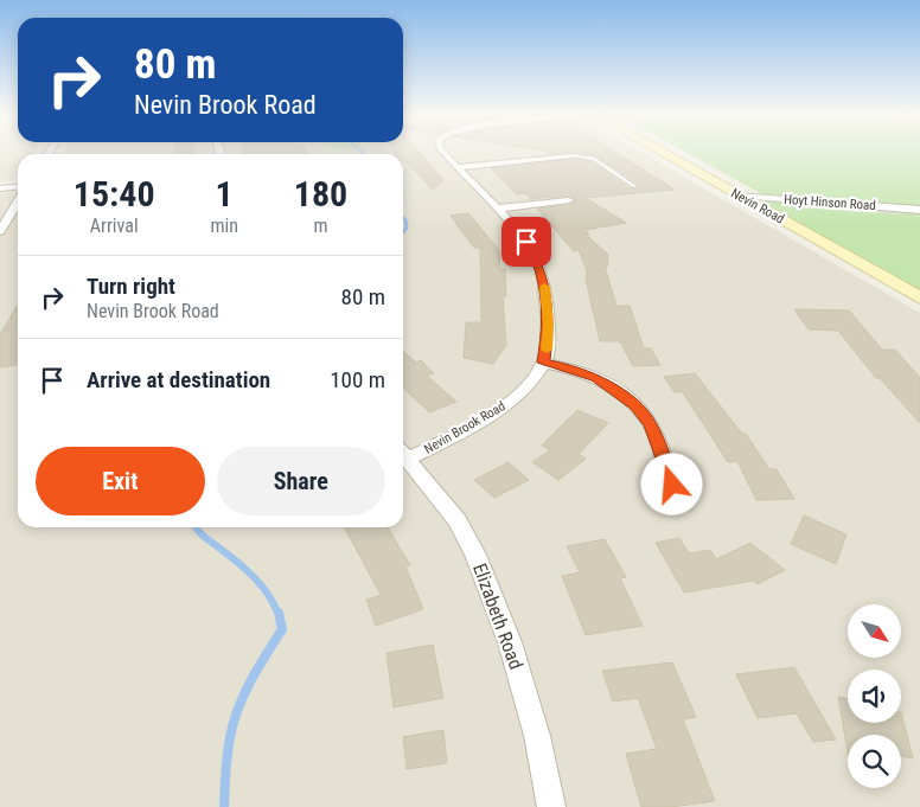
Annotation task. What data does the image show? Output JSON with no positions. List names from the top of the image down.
{
  "streets": {
    "main road": ["Nevin Road"],
    "street": ["Hoyt Hinson Road", "Nevin Brook Road", "Elizabeth Road"]
  },
  "crossings": [
    ["Hoyt Hinson Road", "Nevin Road"],
    ["Nevin Brook Road", "Elizabeth Road"]
  ],
  "north": "bottom right",
  "page": {
    "turn": ["80 m", "Nevin Brook Road"],
    "eta": [
      "15:40",
      "Arrival",
      "1",
      "min",
      "180",
      "m"
    ],
    "list": [
      {
        "name": "Turn right",
        "note": "Nevin Brook Road",
        "value": "80 m"
      },
      {
        "name": "Arrive at destination",
        "value": "100 m"
      }
    ],
    "buttons": ["Exit", "Share"]
  }
}
